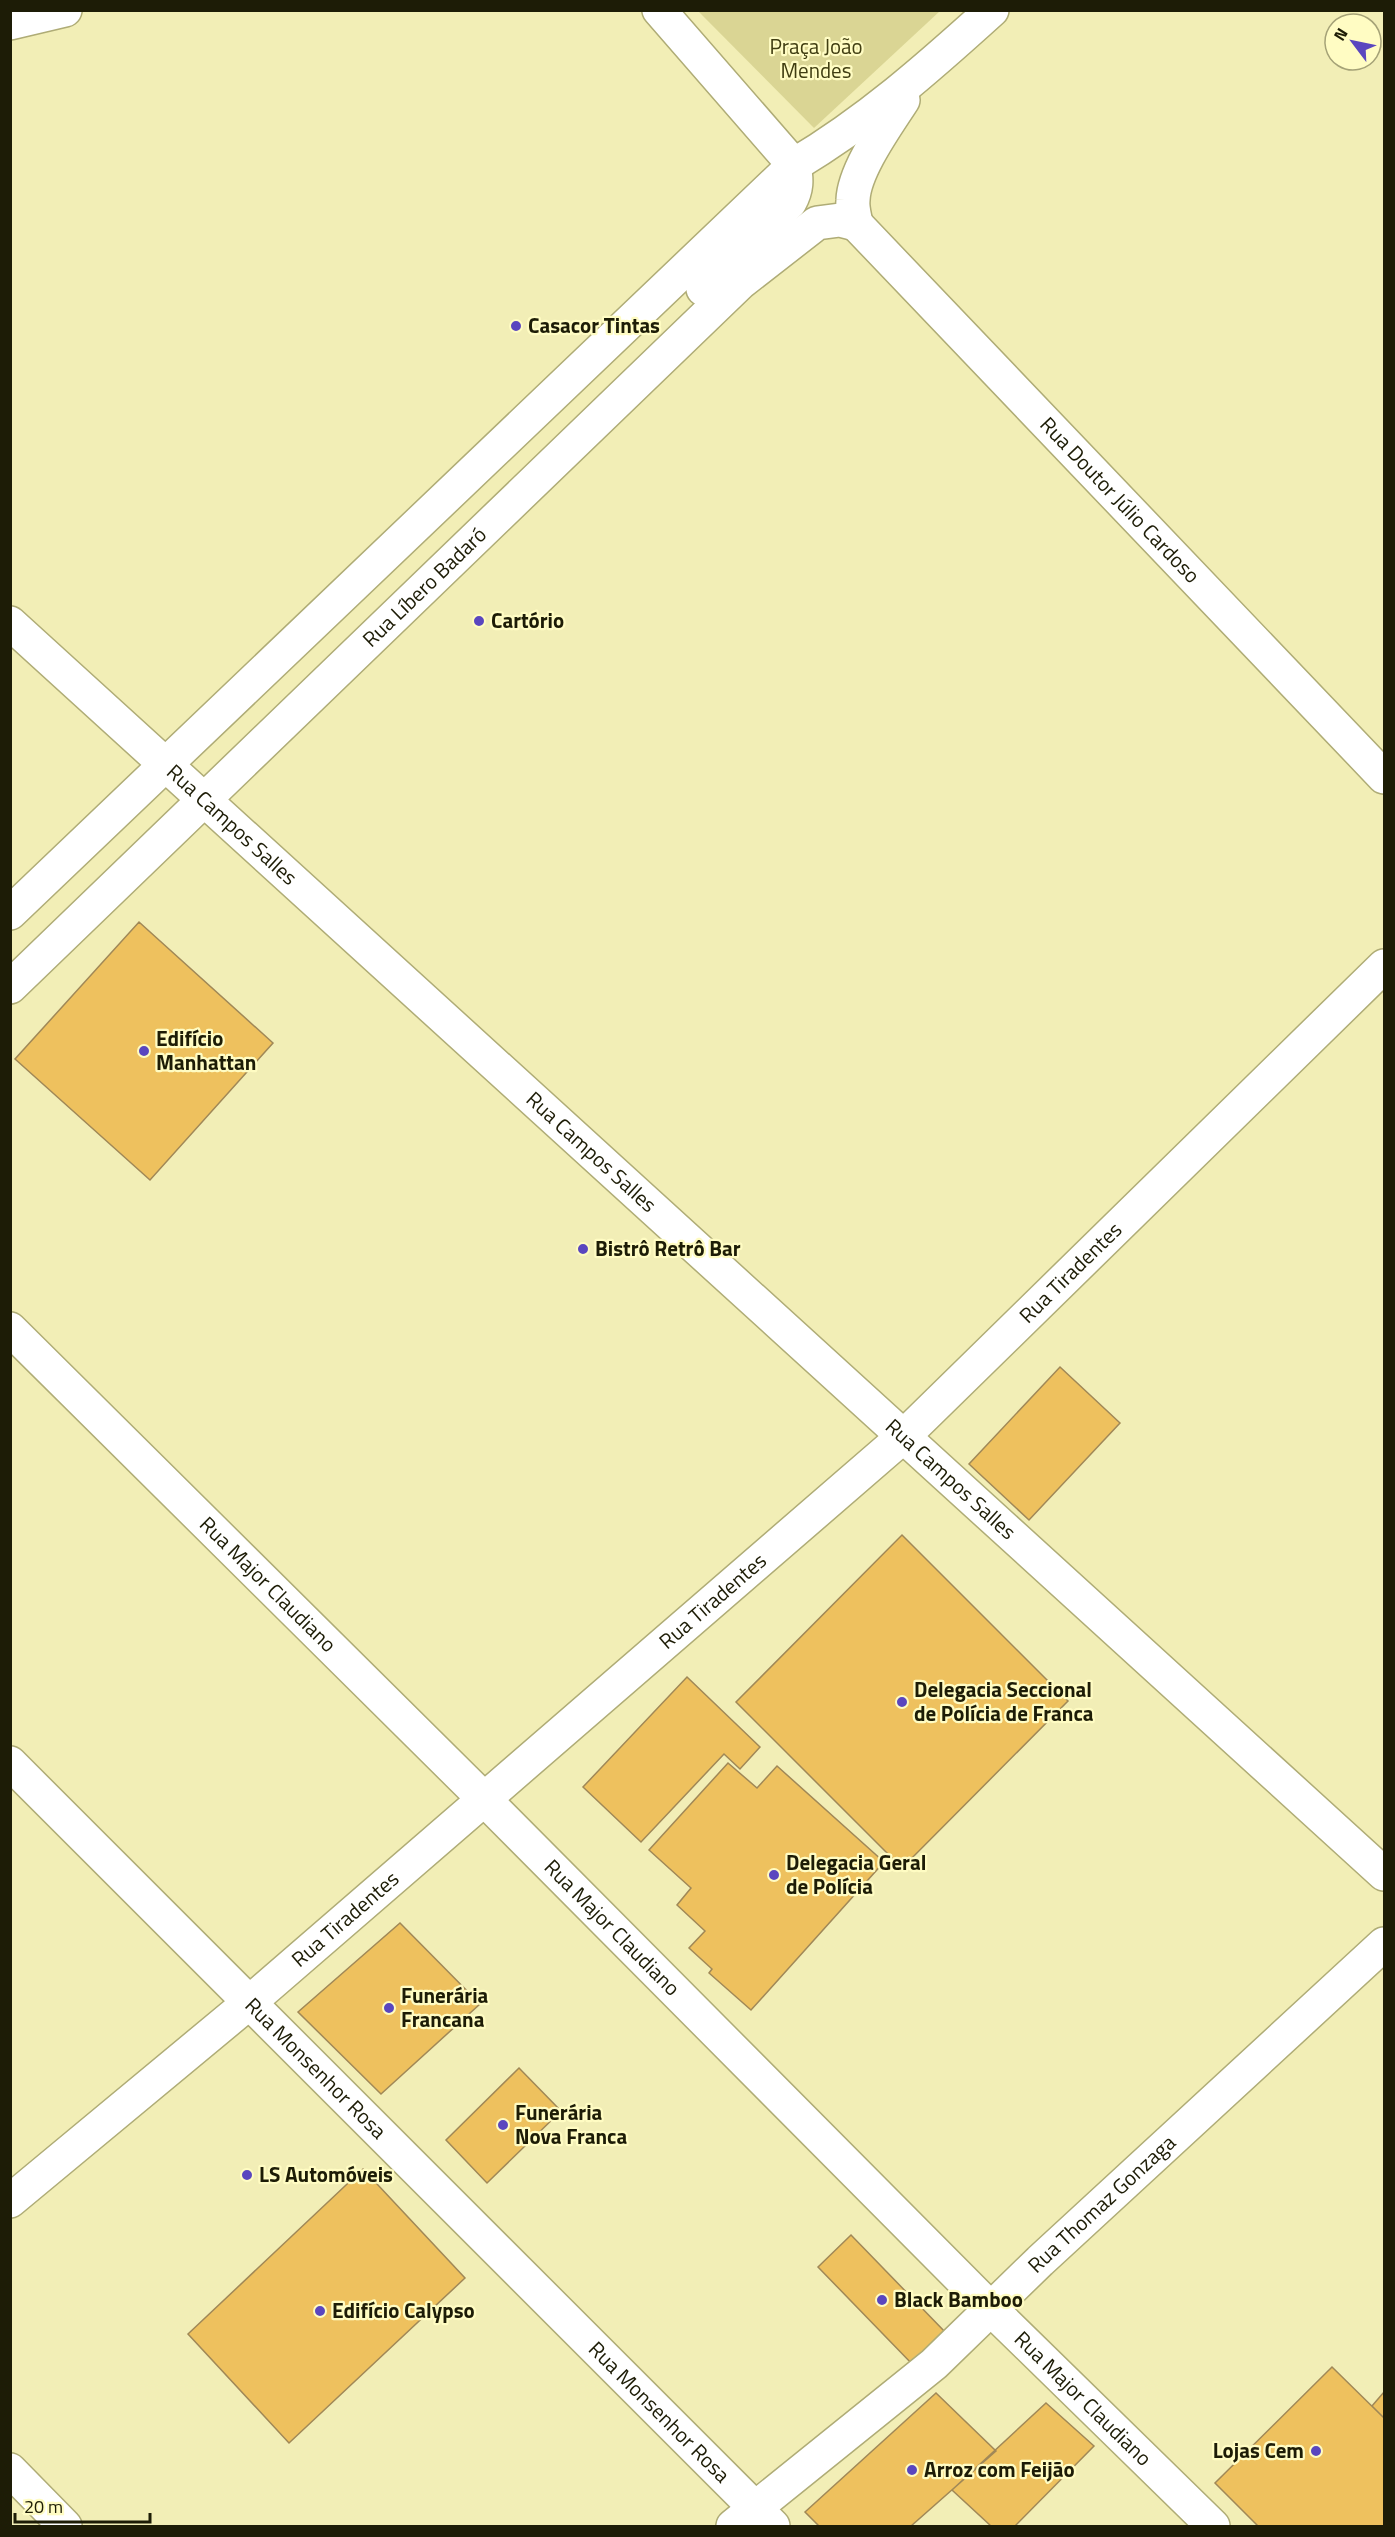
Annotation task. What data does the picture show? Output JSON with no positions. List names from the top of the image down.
{
  "streets": {
    "street": [
      "Rua Doutor Júlio Cardoso",
      "Rua Líbero Badaró",
      "Rua Campos Salles",
      "Rua Tiradentes",
      "Rua Major Claudiano",
      "Rua Monsenhor Rosa",
      "Rua Thomaz Gonzaga"
    ]
  },
  "crossings": [
    ["Rua Doutor Júlio Cardoso", "Rua Líbero Badaró"],
    ["Rua Líbero Badaró", "Rua Campos Salles"],
    ["Rua Campos Salles", "Rua Tiradentes"],
    ["Rua Tiradentes", "Rua Major Claudiano"],
    ["Rua Tiradentes", "Rua Monsenhor Rosa"],
    ["Rua Major Claudiano", "Rua Thomaz Gonzaga"],
    ["Rua Monsenhor Rosa", "Rua Thomaz Gonzaga"]
  ],
  "parks": ["Praça João Mendes"],
  "places": [
    "Casacor Tintas",
    "Cartório",
    "Edifício Manhattan",
    "Bistrô Retrô Bar",
    "Delegacia Seccional de Polícia de Franca",
    "Delegacia Geral de Polícia",
    "Funerária Francana",
    "Funerária Nova Franca",
    "LS Automóveis",
    "Black Bamboo",
    "Edifício Calypso",
    "Lojas Cem",
    "Arroz com Feijão"
  ],
  "scale_bar": "20 m",
  "north": "top left"
}
